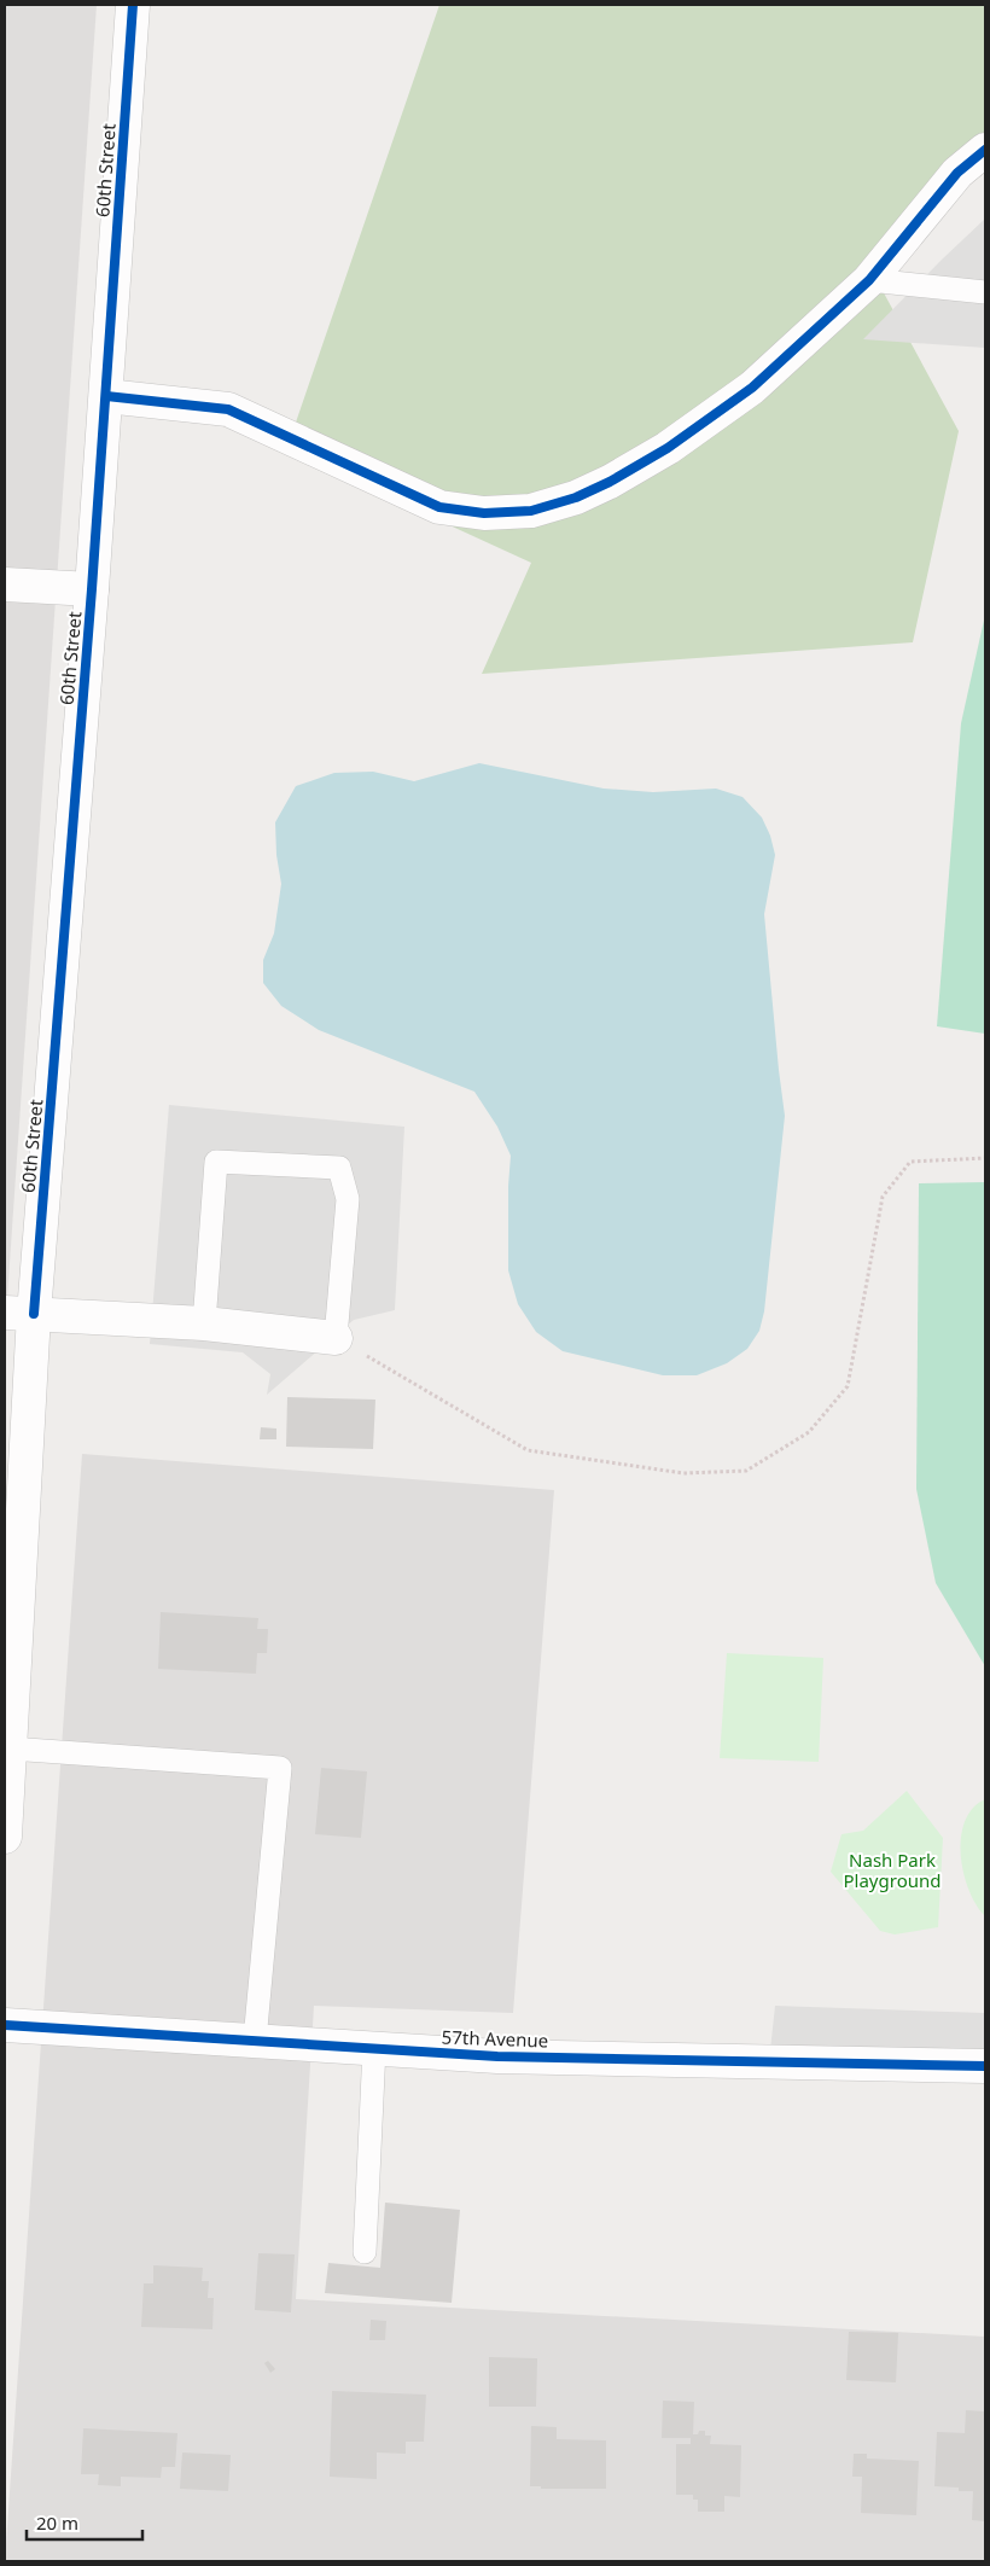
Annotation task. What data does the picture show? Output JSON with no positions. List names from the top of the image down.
{
  "streets": {
    "street": ["60th Street", "57th Avenue"]
  },
  "parks": ["Nash Park Playground"],
  "scale_bar": "20 m"
}
